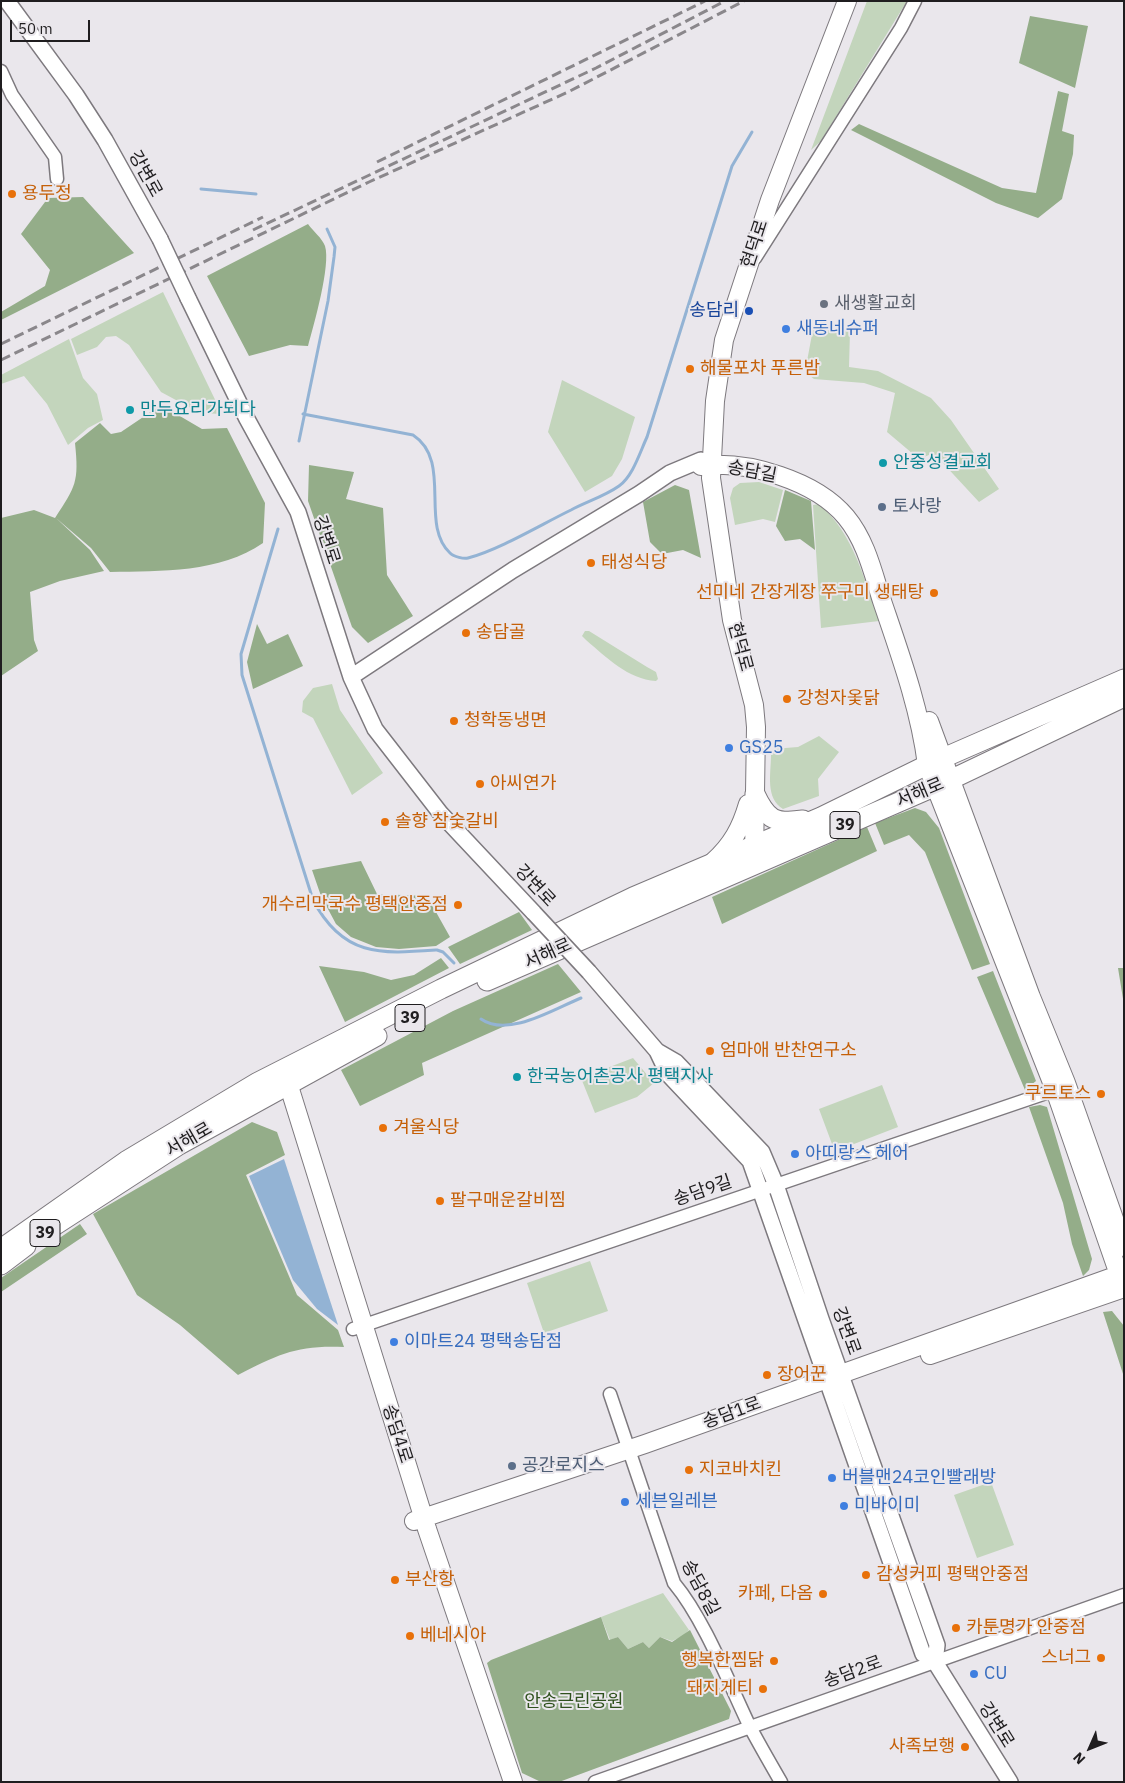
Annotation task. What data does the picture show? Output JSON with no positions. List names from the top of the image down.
{
  "streets": {
    "main road": [
      "현덕로",
      "송담길",
      "서해로",
      "39",
      "송담1로",
      "송담4로"
    ],
    "street": [
      "강변로",
      "송담9길",
      "송담8길",
      "송담2로"
    ]
  },
  "crossings": [
    ["강변로", "송담9길"],
    ["강변로", "송담1로"],
    ["강변로", "송담2로"],
    ["현덕로", "송담길"],
    ["현덕로", "서해로"],
    ["송담길", "서해로"],
    ["서해로", "송담4로"],
    ["송담9길", "송담4로"],
    ["송담1로", "송담4로"],
    ["송담1로", "송담8길"],
    ["송담8길", "송담2로"]
  ],
  "parks": ["안송근린공원"],
  "places": [
    "용두정",
    "새생활교회",
    "송담리",
    "새동네슈퍼",
    "해물포차 푸른밤",
    "만두요리가되다",
    "안중성결교회",
    "토사랑",
    "태성식당",
    "선미네 간장게장 쭈구미 생태탕",
    "송담골",
    "강청자옻닭",
    "청학동냉면",
    "GS25",
    "아씨연가",
    "솔향 참숯갈비",
    "개수리막국수 평택안중점",
    "엄마애 반찬연구소",
    "한국농어촌공사 평택지사",
    "쿠르토스",
    "겨울식당",
    "아띠랑스 헤어",
    "팔구매운갈비찜",
    "이마트24 평택송담점",
    "장어꾼",
    "공간로지스",
    "지코바치킨",
    "버블맨24코인빨래방",
    "세븐일레븐",
    "미바이미",
    "감성커피 평택안중점",
    "부산항",
    "카페, 다옴",
    "카툰명가 안중점",
    "베네시아",
    "스너그",
    "행복한찜닭",
    "CU",
    "돼지게티",
    "사족보행"
  ],
  "scale_bar": "50 m",
  "north": "bottom left"
}
